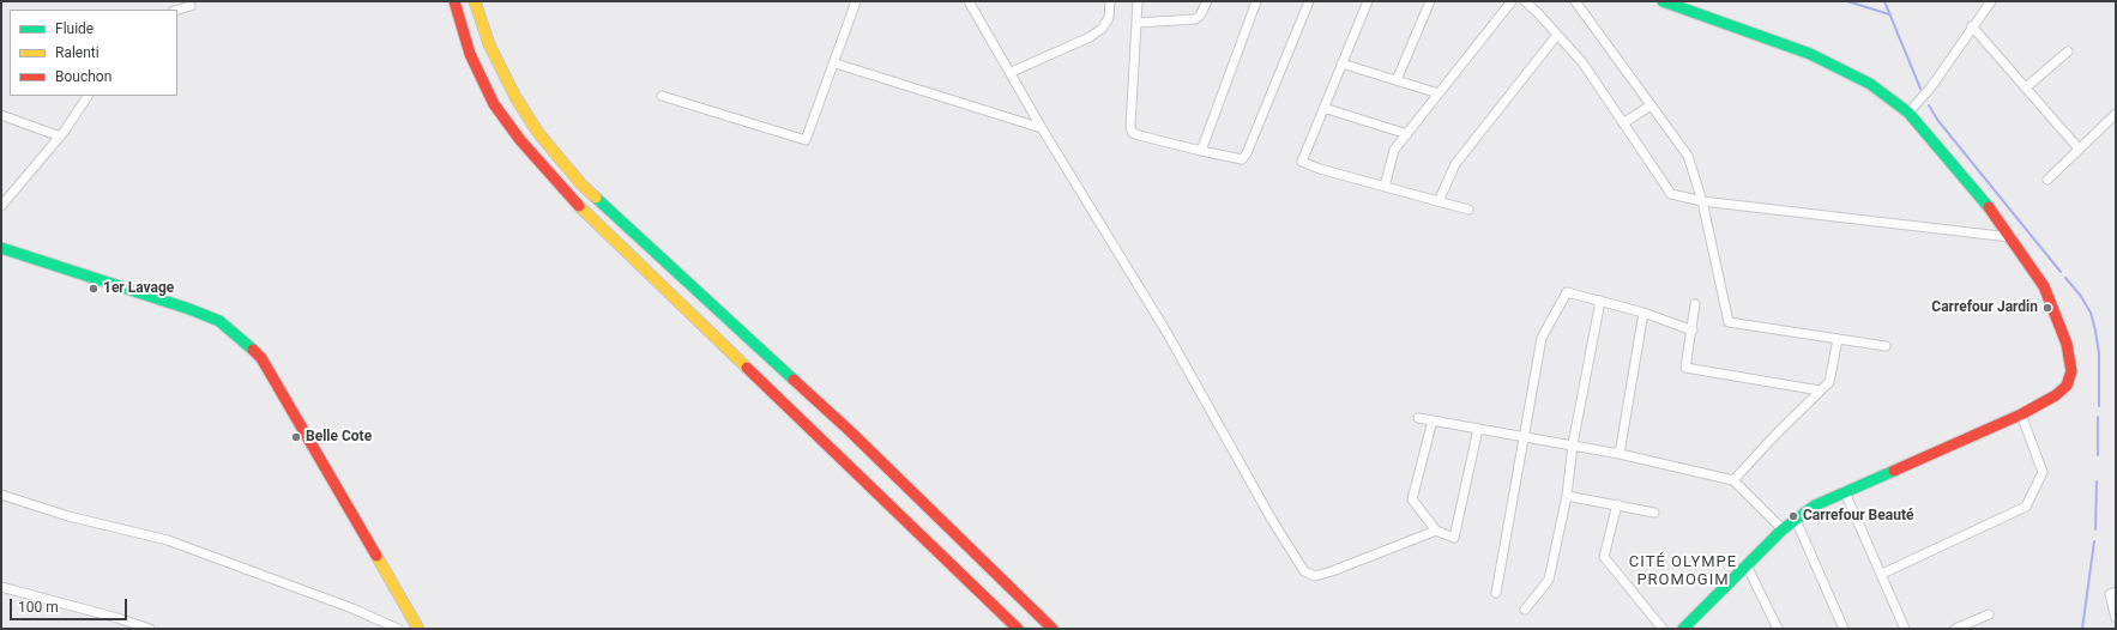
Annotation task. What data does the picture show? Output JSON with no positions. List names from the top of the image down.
{
  "districts": ["CITÉ OLYMPE PROMOGIM"],
  "places": [
    "1er Lavage",
    "Carrefour Jardin",
    "Belle Cote",
    "Carrefour Beauté"
  ],
  "legend": ["Fluide", "Ralenti", "Bouchon"],
  "scale_bar": "100 m"
}
